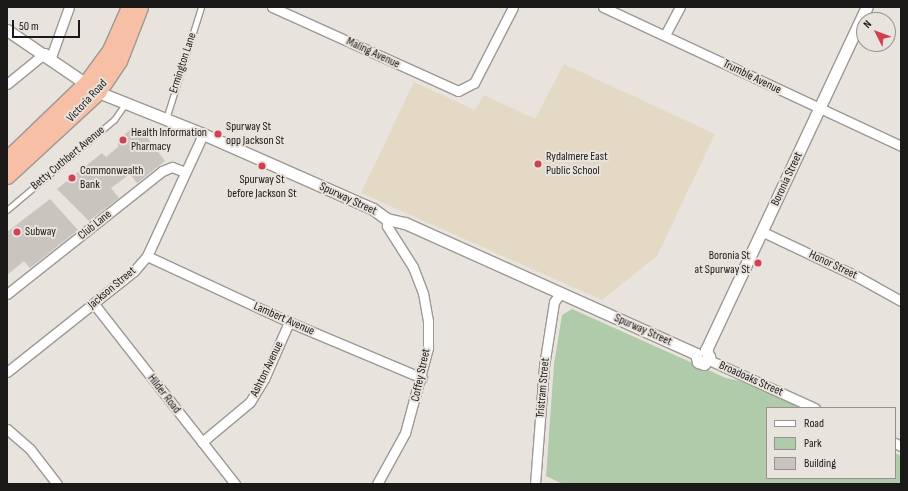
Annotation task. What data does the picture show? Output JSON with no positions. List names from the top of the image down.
{
  "streets": {
    "highway": ["Victoria Road"],
    "street": [
      "Maling Avenue",
      "Trumble Avenue",
      "Boronia Street",
      "Spurway Street",
      "Club Lane",
      "Honor Street",
      "Jackson Street",
      "Lambert Avenue",
      "Ashton Avenue",
      "Coffey Street",
      "Broadoaks Street",
      "Tristram Street",
      "Hilder Road"
    ],
    "lane": ["Ermington Lane", "Betty Cuthbert Avenue"]
  },
  "crossings": [
    ["Ermington Lane", "Spurway Street"],
    ["Trumble Avenue", "Boronia Street"],
    ["Victoria Road", "Spurway Street"],
    ["Betty Cuthbert Avenue", "Spurway Street"],
    ["Boronia Street", "Spurway Street"],
    ["Boronia Street", "Honor Street"],
    ["Boronia Street", "Broadoaks Street"],
    ["Spurway Street", "Jackson Street"],
    ["Spurway Street", "Coffey Street"],
    ["Spurway Street", "Broadoaks Street"],
    ["Spurway Street", "Tristram Street"],
    ["Club Lane", "Jackson Street"],
    ["Jackson Street", "Lambert Avenue"],
    ["Jackson Street", "Hilder Road"],
    ["Lambert Avenue", "Ashton Avenue"],
    ["Lambert Avenue", "Coffey Street"],
    ["Ashton Avenue", "Hilder Road"]
  ],
  "places": [
    "Spurway St opp Jackson St",
    "Health Information Pharmacy",
    "Rydalmere East Public School",
    "Spurway St before Jackson St",
    "Commonwealth Bank",
    "Subway",
    "Boronia St at Spurway St"
  ],
  "legend": ["Road", "Park", "Building"],
  "scale_bar": "50 m",
  "north": "top left"
}
